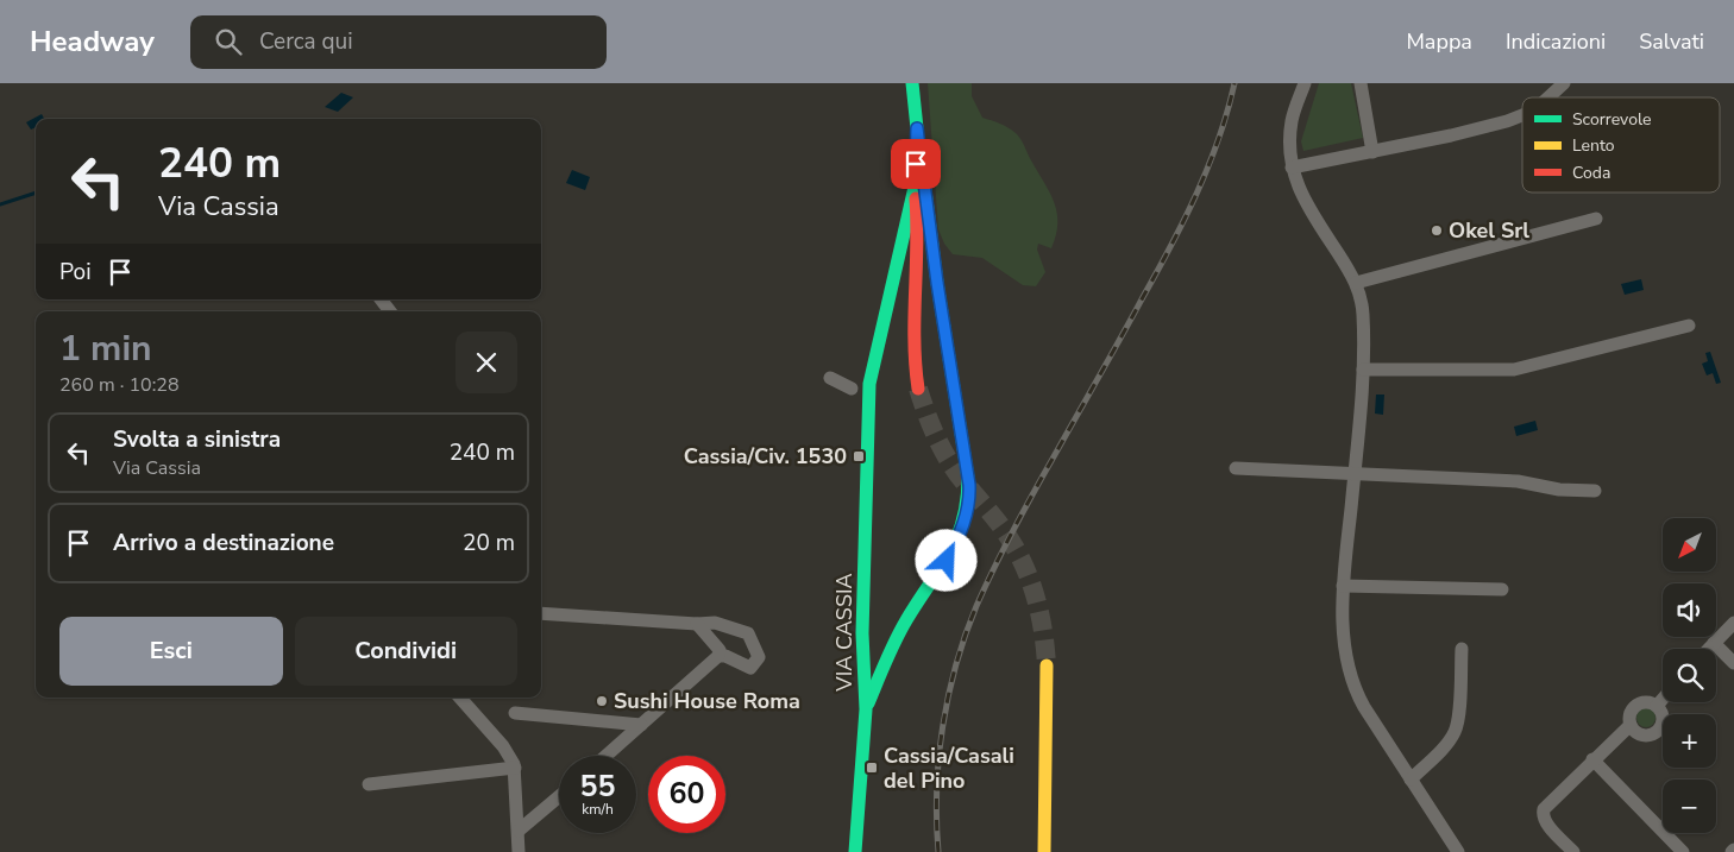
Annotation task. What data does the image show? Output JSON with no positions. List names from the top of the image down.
{
  "streets": {
    "main road": ["VIA CASSIA"]
  },
  "places": {
    "other": ["Okel Srl", "Sushi House Roma"],
    "transit": ["Cassia/Civ. 1530", "Cassia/Casali del Pino"]
  },
  "legend": ["Scorrevole", "Lento", "Coda"],
  "north": "bottom left",
  "page": {
    "header": "Headway",
    "search": "Cerca qui",
    "nav": ["Mappa", "Indicazioni", "Salvati"],
    "turn": ["240 m", "Via Cassia"],
    "then": "Poi",
    "heading": ["1 min", "260 m · 10:28"],
    "list": [
      {
        "name": "Svolta a sinistra",
        "note": "Via Cassia",
        "value": "240 m"
      },
      {
        "name": "Arrivo a destinazione",
        "value": "20 m"
      }
    ],
    "map_buttons": ["+", "−"],
    "buttons": ["Esci", "Condividi"],
    "speed": "55 km/h",
    "limit": "60"
  }
}
